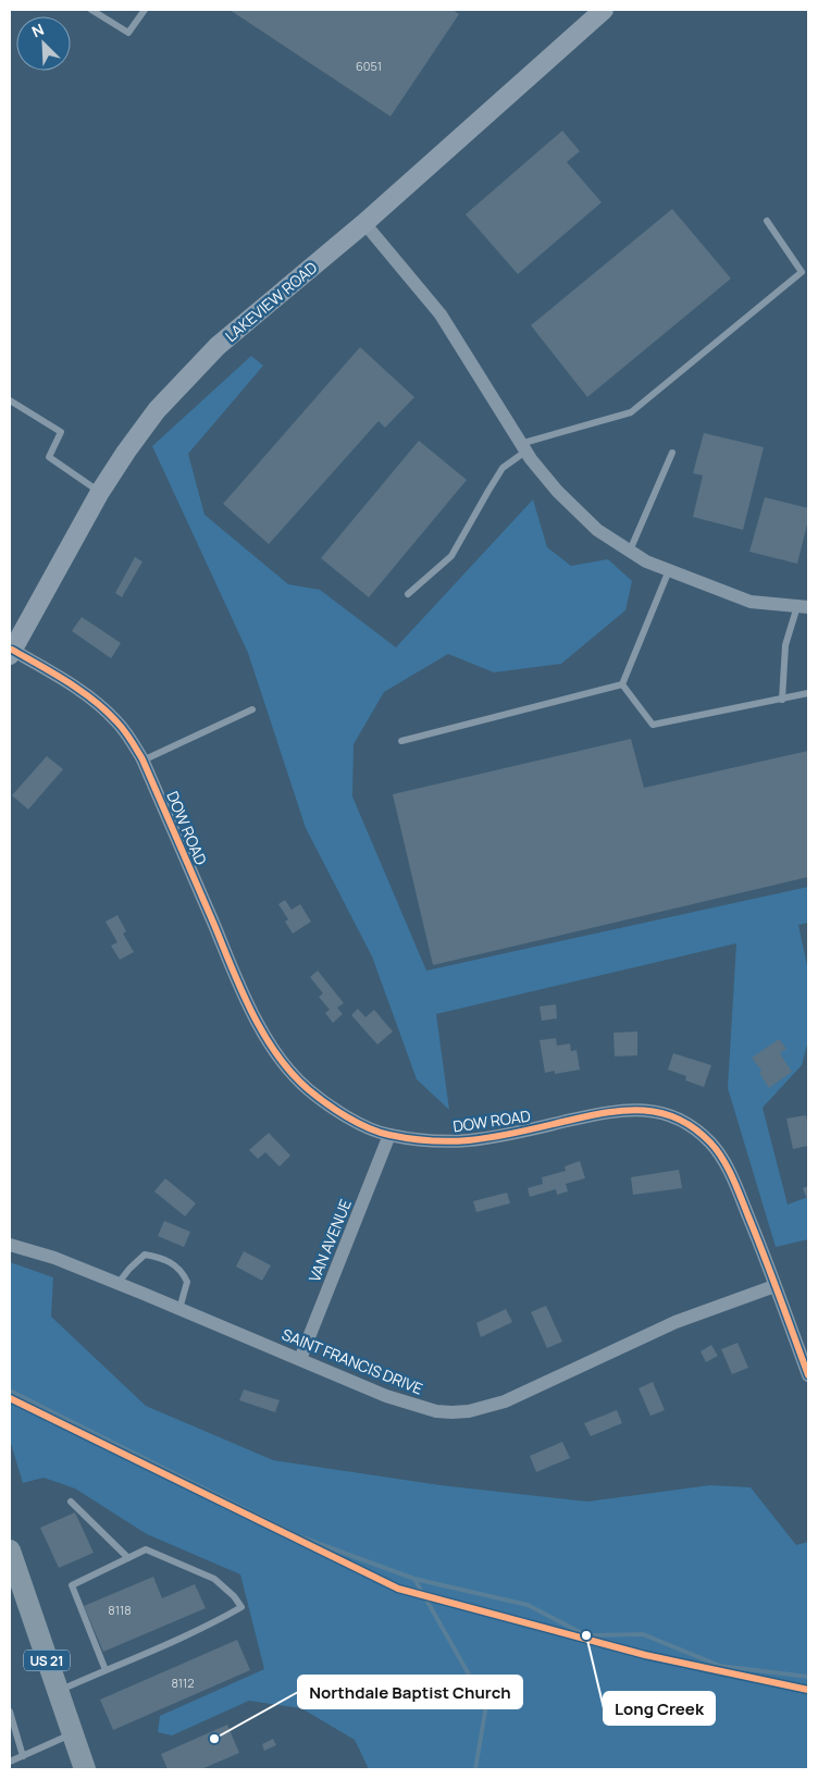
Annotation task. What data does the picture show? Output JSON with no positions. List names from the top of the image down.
{
  "streets": {
    "main road": ["LAKEVIEW ROAD", "US 21"],
    "street": ["DOW ROAD", "VAN AVENUE", "SAINT FRANCIS DRIVE"]
  },
  "crossings": [
    ["LAKEVIEW ROAD", "DOW ROAD"],
    ["DOW ROAD", "VAN AVENUE"],
    ["DOW ROAD", "SAINT FRANCIS DRIVE"],
    ["VAN AVENUE", "SAINT FRANCIS DRIVE"]
  ],
  "places": ["Long Creek", "Northdale Baptist Church"],
  "house_numbers": ["6051", "8118", "8112"],
  "north": "top left"
}
